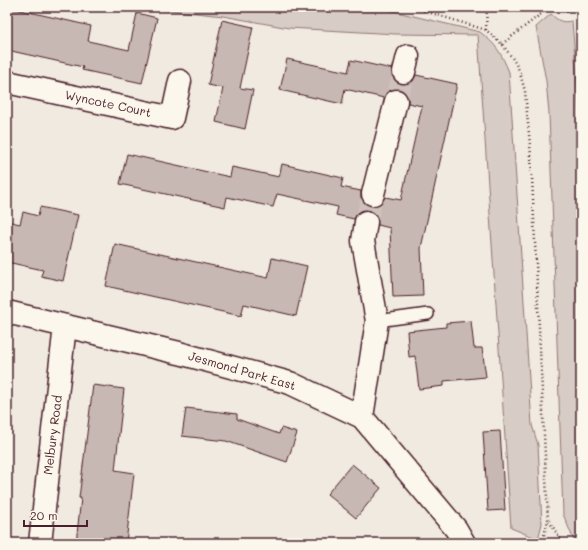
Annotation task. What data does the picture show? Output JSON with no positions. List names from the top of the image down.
{
  "streets": {
    "street": ["Wyncote Court", "Jesmond Park East", "Melbury Road"]
  },
  "crossings": [
    ["Jesmond Park East", "Melbury Road"]
  ],
  "scale_bar": "20 m"
}
